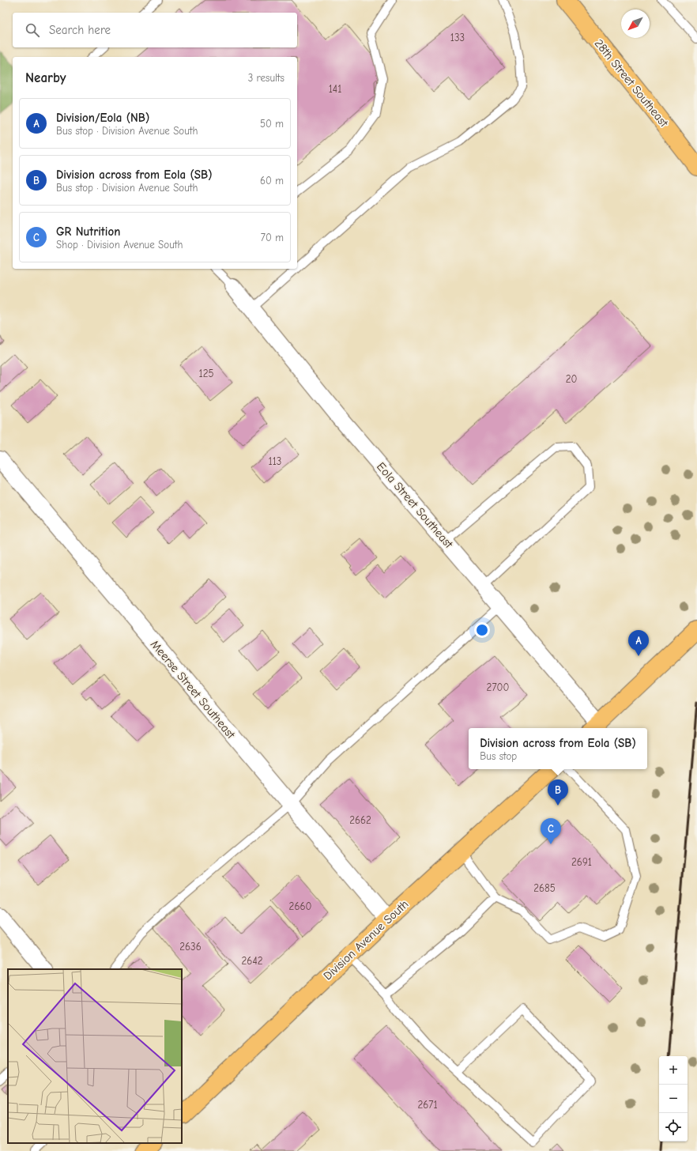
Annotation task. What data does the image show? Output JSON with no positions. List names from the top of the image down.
{
  "streets": {
    "main road": ["28th Street Southeast", "Division Avenue South"],
    "street": ["Eola Street Southeast", "Meerse Street Southeast"]
  },
  "crossings": [
    ["Meerse Street Southeast", "Division Avenue South"]
  ],
  "house_numbers": [
    "133",
    "141",
    "125",
    "20",
    "113",
    "2700",
    "2662",
    "2691",
    "2685",
    "2660",
    "2636",
    "2642",
    "2671"
  ],
  "north": "bottom left",
  "page": {
    "search": "Search here",
    "heading": ["Nearby", "3 results"],
    "list": [
      {
        "mark": "A",
        "name": "Division/Eola (NB)",
        "note": "Bus stop · Division Avenue South",
        "value": "50 m"
      },
      {
        "mark": "B",
        "name": "Division across from Eola (SB)",
        "note": "Bus stop · Division Avenue South",
        "value": "60 m"
      },
      {
        "mark": "C",
        "name": "GR Nutrition",
        "note": "Shop · Division Avenue South",
        "value": "70 m"
      }
    ],
    "pins": ["A", "B", "C"],
    "popup": ["Division across from Eola (SB)", "Bus stop"],
    "map_buttons": ["+", "−"]
  }
}
